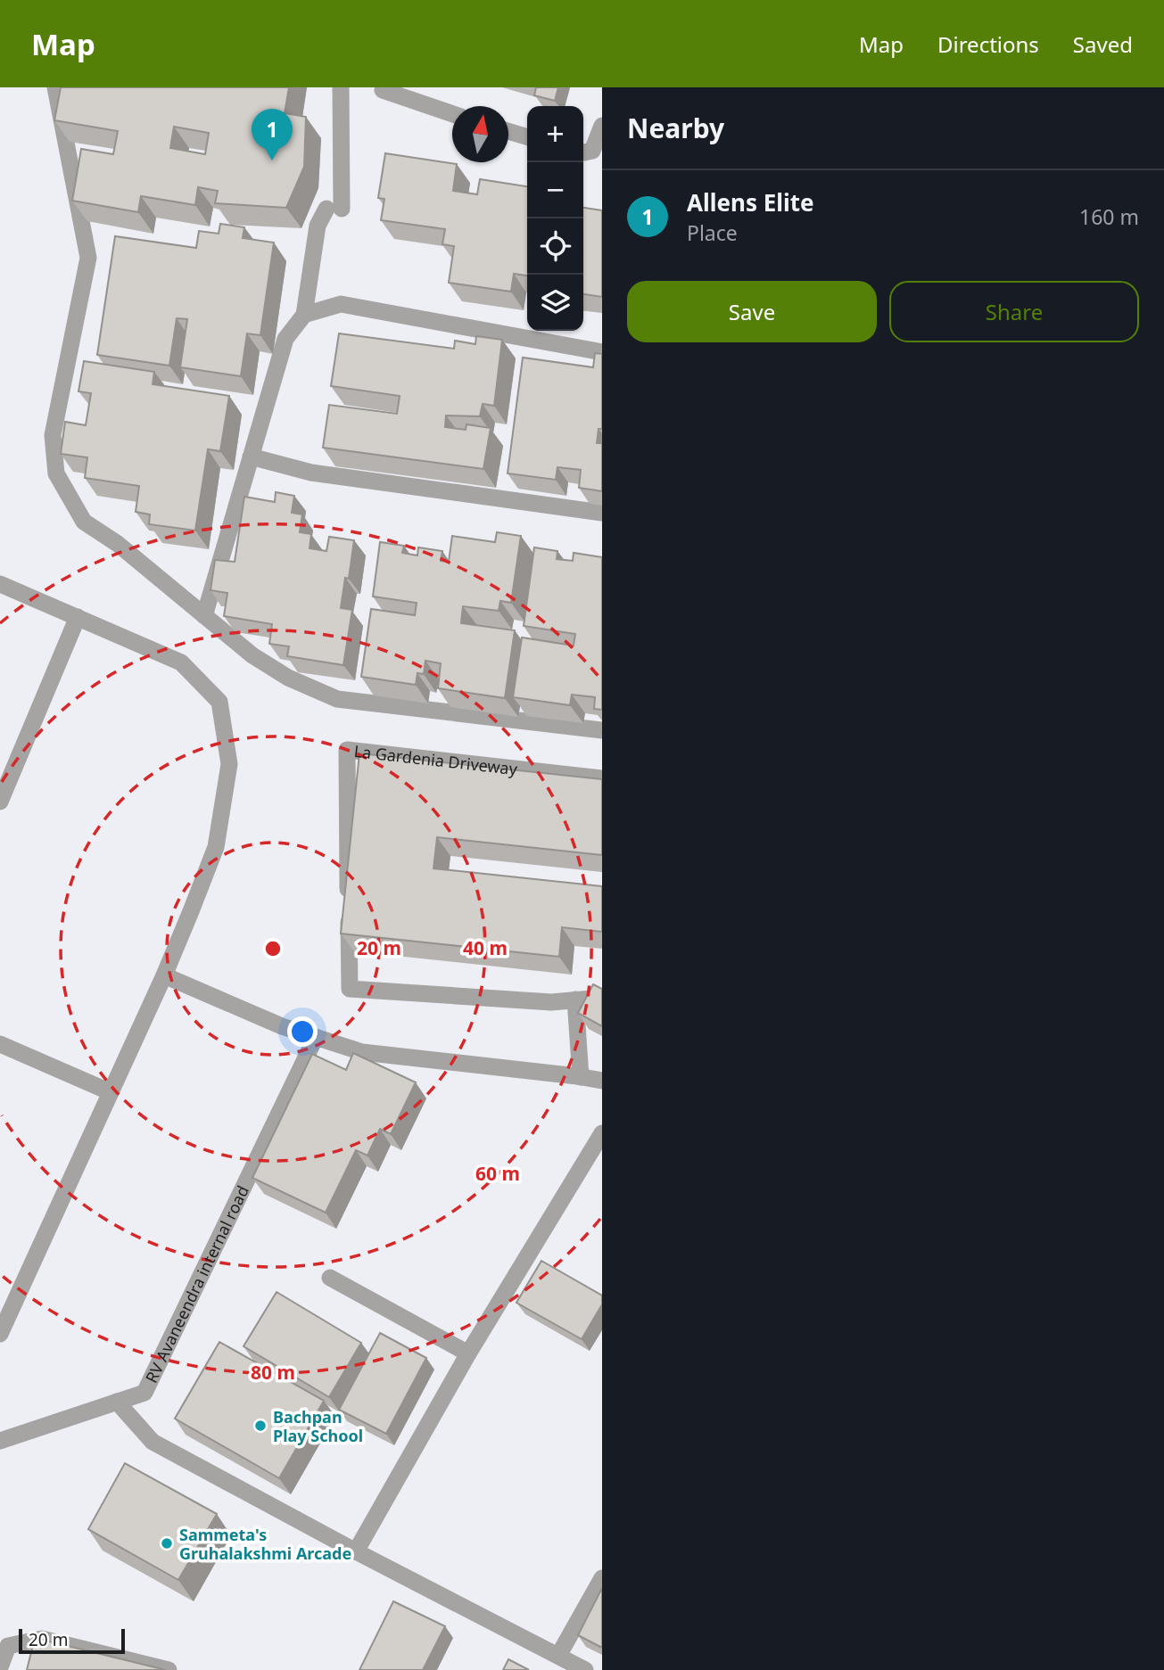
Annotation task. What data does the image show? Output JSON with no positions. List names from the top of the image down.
{
  "streets": {
    "street": ["La Gardenia Driveway", "RV Avaneendra internal road"]
  },
  "places": ["Bachpan Play School", "Sammeta's Gruhalakshmi Arcade"],
  "scale_bar": "20 m",
  "north": "top",
  "page": {
    "header": "Map",
    "nav": ["Map", "Directions", "Saved"],
    "heading": "Nearby",
    "map_buttons": ["+", "−"],
    "pins": "1",
    "list": [
      {
        "mark": "1",
        "name": "Allens Elite",
        "note": "Place",
        "value": "160 m"
      }
    ],
    "buttons": ["Save", "Share"],
    "scale": "20 m"
  },
  "rings": [
    "20 m",
    "40 m",
    "60 m",
    "80 m"
  ]
}
